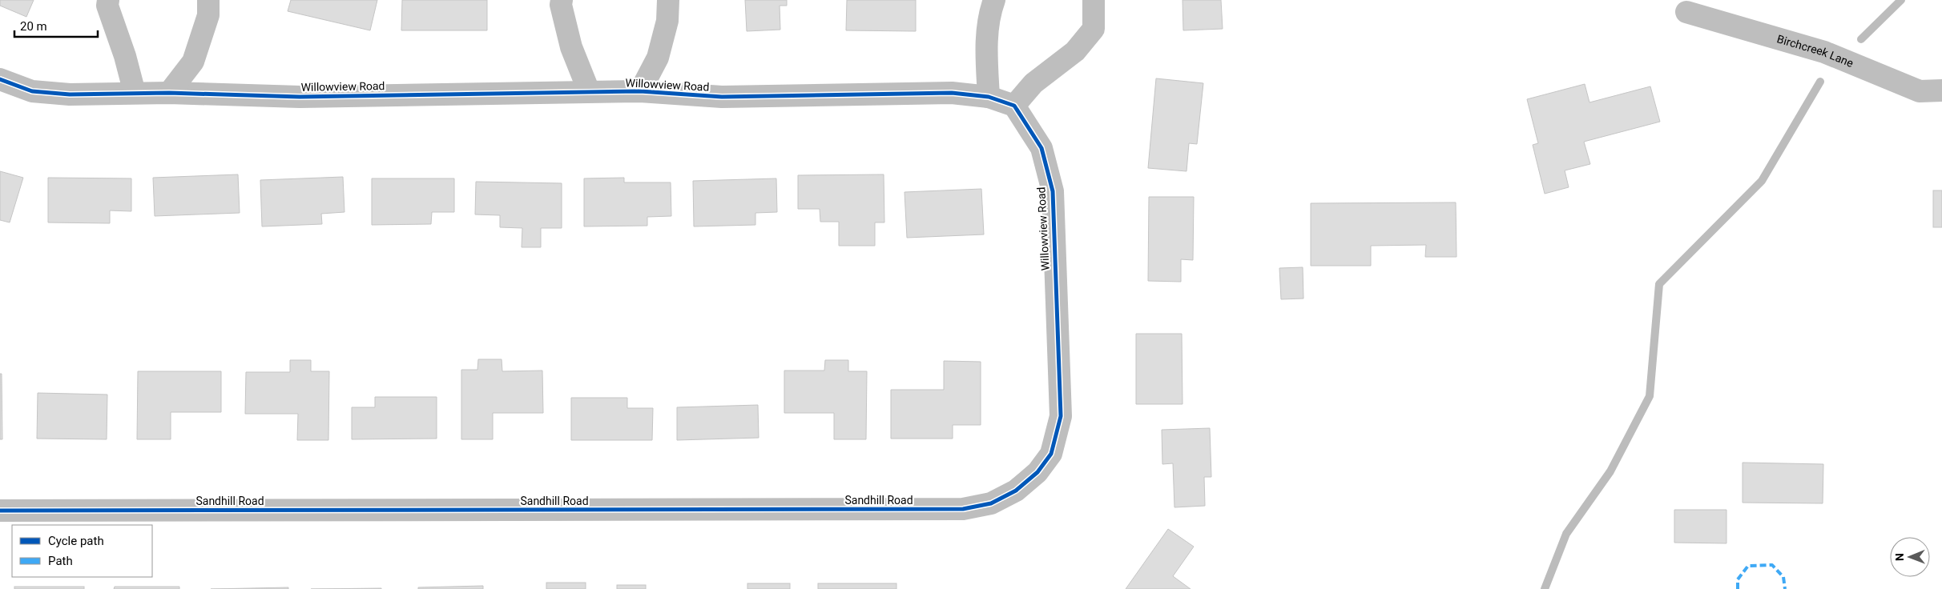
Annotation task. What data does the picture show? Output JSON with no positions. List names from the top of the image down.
{
  "streets": {
    "street": ["Birchcreek Lane", "Willowview Road", "Sandhill Road"]
  },
  "crossings": [
    ["Willowview Road", "Sandhill Road"]
  ],
  "legend": ["Cycle path", "Path"],
  "scale_bar": "20 m",
  "north": "left"
}
